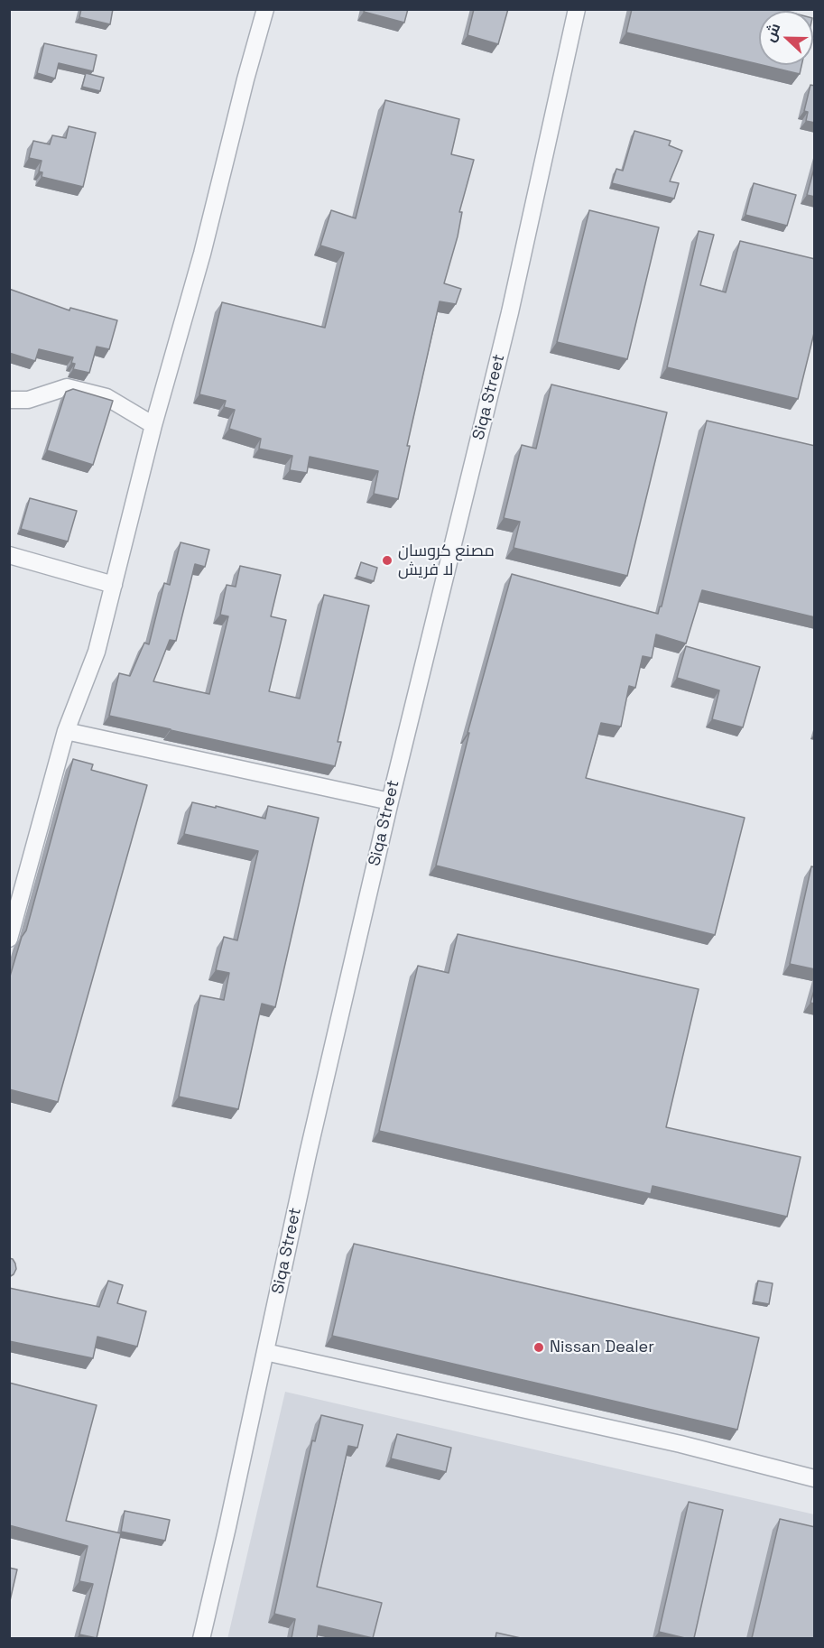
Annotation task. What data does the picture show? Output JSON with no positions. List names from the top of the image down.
{
  "streets": {
    "street": ["Siqa Street"]
  },
  "places": ["مصنع كروسان لا فريش", "Nissan Dealer"],
  "north": "left"
}
